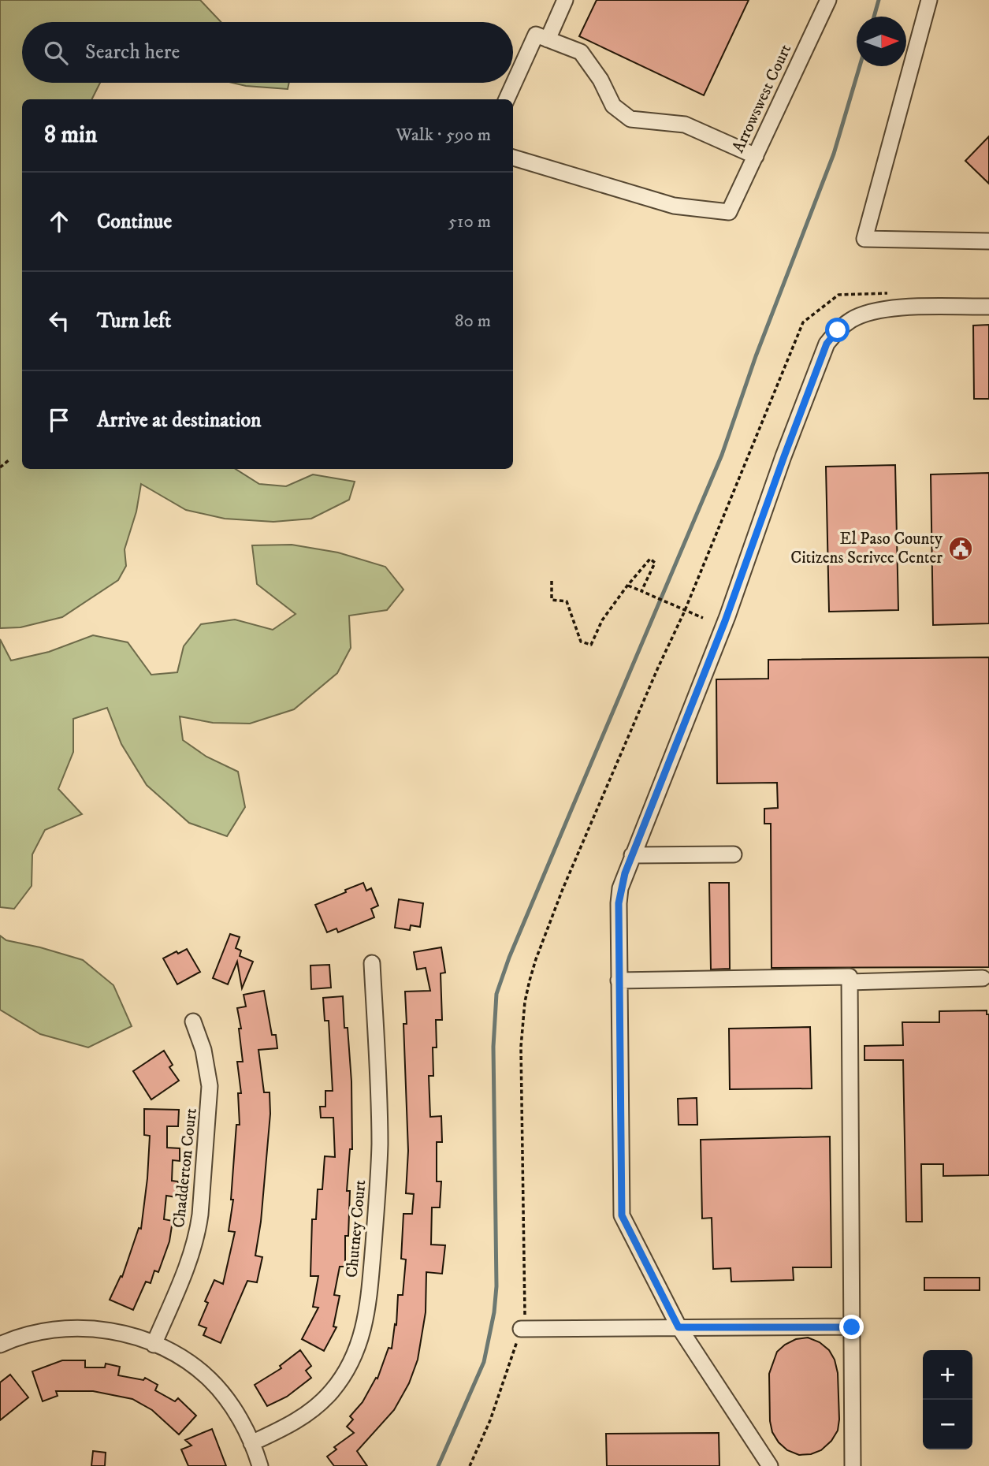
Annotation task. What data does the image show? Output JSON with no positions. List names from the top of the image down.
{
  "streets": {
    "street": ["Arrowswest Court", "Chadderton Court", "Chutney Court"]
  },
  "places": {
    "public building": ["El Paso County Citizens Serivce Center"]
  },
  "north": "right",
  "page": {
    "search": "Search here",
    "heading": ["8 min", "Walk · 590 m"],
    "list": [
      ["Continue", "510 m"],
      ["Turn left", "80 m"],
      "Arrive at destination"
    ],
    "map_buttons": ["+", "−"]
  }
}
